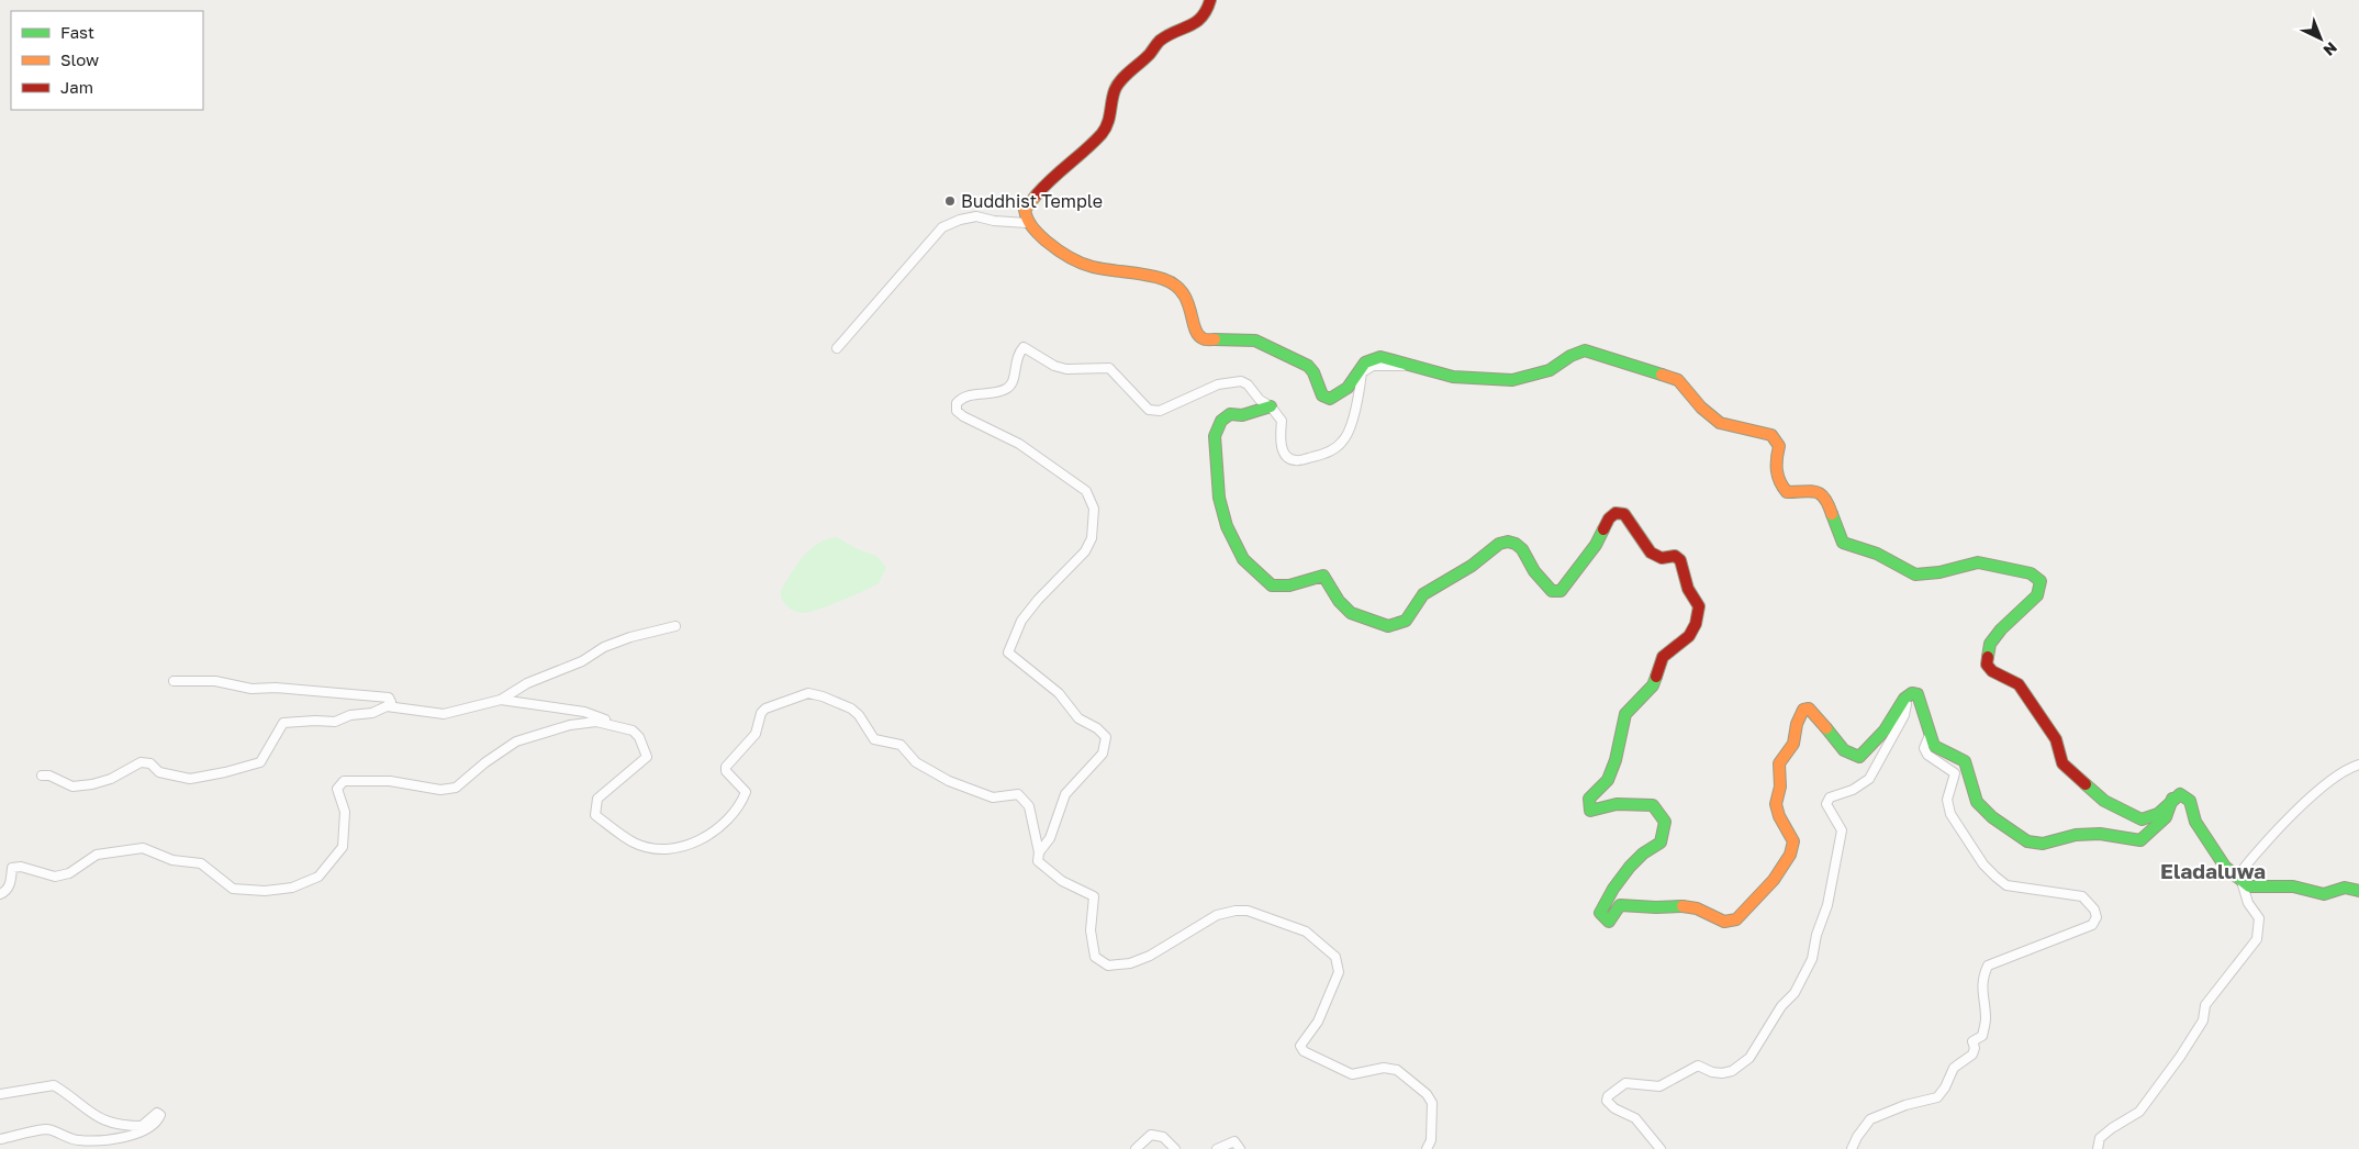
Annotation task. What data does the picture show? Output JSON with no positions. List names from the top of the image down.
{
  "districts": ["Eladaluwa"],
  "places": ["Buddhist Temple"],
  "legend": ["Fast", "Slow", "Jam"],
  "north": "bottom right"
}
